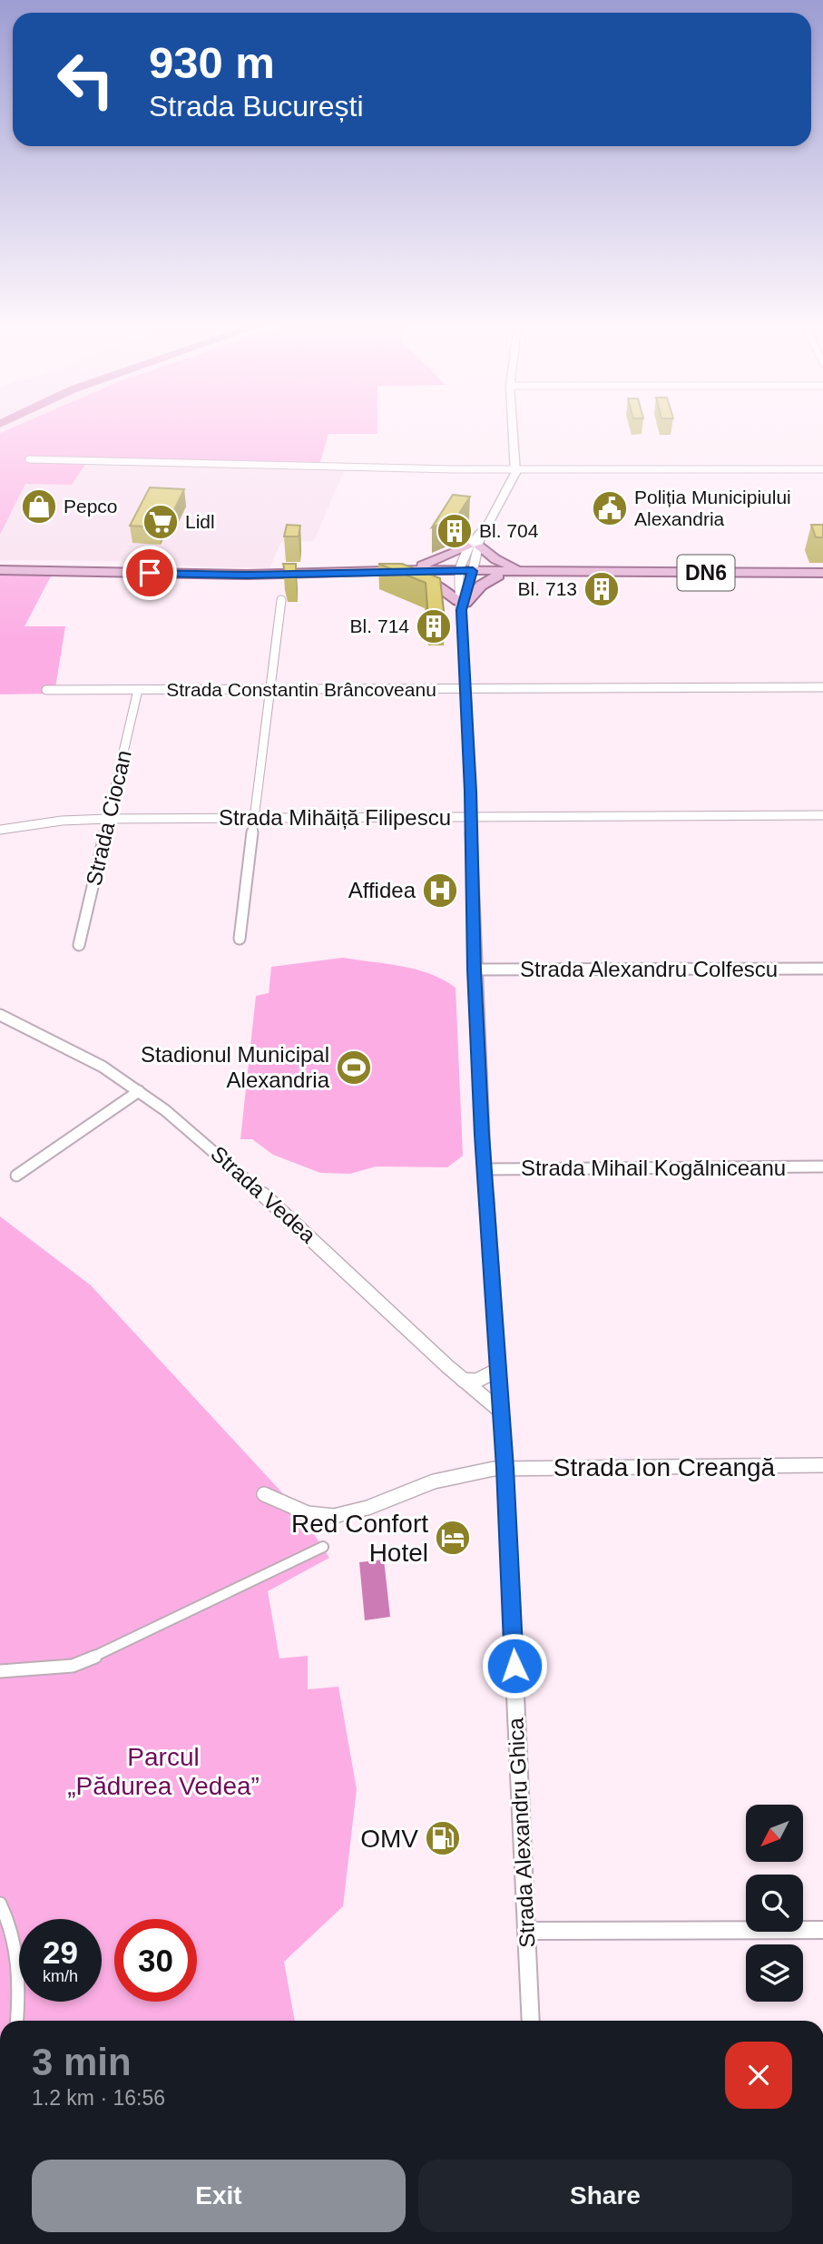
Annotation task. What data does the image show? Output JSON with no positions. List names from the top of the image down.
{
  "streets": {
    "main road": ["DN6"],
    "street": [
      "Strada Constantin Brâncoveanu",
      "Strada Ciocan",
      "Strada Mihăiță Filipescu",
      "Strada Alexandru Colfescu",
      "Strada Mihail Kogălniceanu",
      "Strada Vedea",
      "Strada Ion Creangă",
      "Strada Alexandru Ghica"
    ]
  },
  "crossings": [
    ["DN6", "Strada Alexandru Ghica"],
    ["Strada Constantin Brâncoveanu", "Strada Ciocan"],
    ["Strada Constantin Brâncoveanu", "Strada Alexandru Ghica"],
    ["Strada Ciocan", "Strada Mihăiță Filipescu"],
    ["Strada Mihăiță Filipescu", "Strada Alexandru Ghica"],
    ["Strada Alexandru Colfescu", "Strada Alexandru Ghica"],
    ["Strada Mihail Kogălniceanu", "Strada Alexandru Ghica"],
    ["Strada Vedea", "Strada Alexandru Ghica"],
    ["Strada Ion Creangă", "Strada Alexandru Ghica"]
  ],
  "parks": ["Parcul „Pădurea Vedea”"],
  "places": {
    "shop": ["Pepco"],
    "public building": ["Poliția Municipiului Alexandria"],
    "supermarket": ["Lidl"],
    "building": ["Bl. 704", "Bl. 713", "Bl. 714"],
    "hospital": ["Affidea"],
    "sports": ["Stadionul Municipal Alexandria"],
    "hotel": ["Red Confort Hotel"],
    "fuel station": ["OMV"]
  },
  "north": "bottom left",
  "page": {
    "turn": ["930 m", "Strada București"],
    "speed": "29 km/h",
    "limit": "30",
    "heading": ["3 min", "1.2 km · 16:56"],
    "buttons": ["Exit", "Share"]
  }
}
